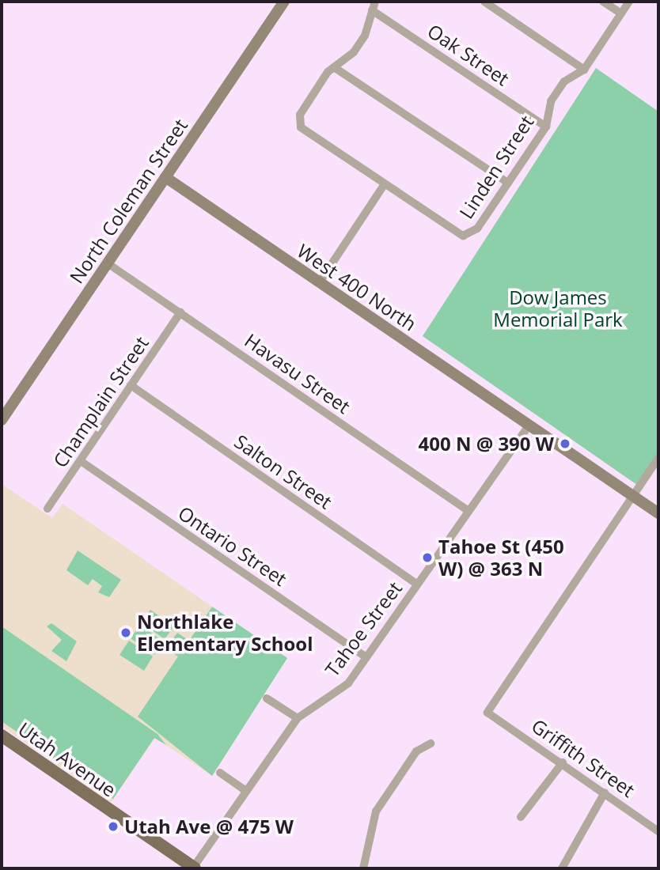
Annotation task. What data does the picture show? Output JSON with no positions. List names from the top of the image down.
{
  "streets": {
    "main road": ["Utah Avenue"],
    "street": [
      "Oak Street",
      "Linden Street",
      "North Coleman Street",
      "West 400 North",
      "Havasu Street",
      "Champlain Street",
      "Salton Street",
      "Ontario Street",
      "Tahoe Street",
      "Griffith Street"
    ]
  },
  "crossings": [
    ["Oak Street", "Linden Street"],
    ["North Coleman Street", "West 400 North"],
    ["North Coleman Street", "Havasu Street"],
    ["West 400 North", "Tahoe Street"],
    ["West 400 North", "Griffith Street"],
    ["Havasu Street", "Champlain Street"],
    ["Havasu Street", "Tahoe Street"],
    ["Champlain Street", "Salton Street"],
    ["Champlain Street", "Ontario Street"],
    ["Salton Street", "Tahoe Street"],
    ["Ontario Street", "Tahoe Street"],
    ["Tahoe Street", "Utah Avenue"]
  ],
  "parks": ["Dow James Memorial Park"],
  "places": [
    "400 N @ 390 W",
    "Tahoe St (450 W) @ 363 N",
    "Northlake Elementary School",
    "Utah Ave @ 475 W"
  ]
}
